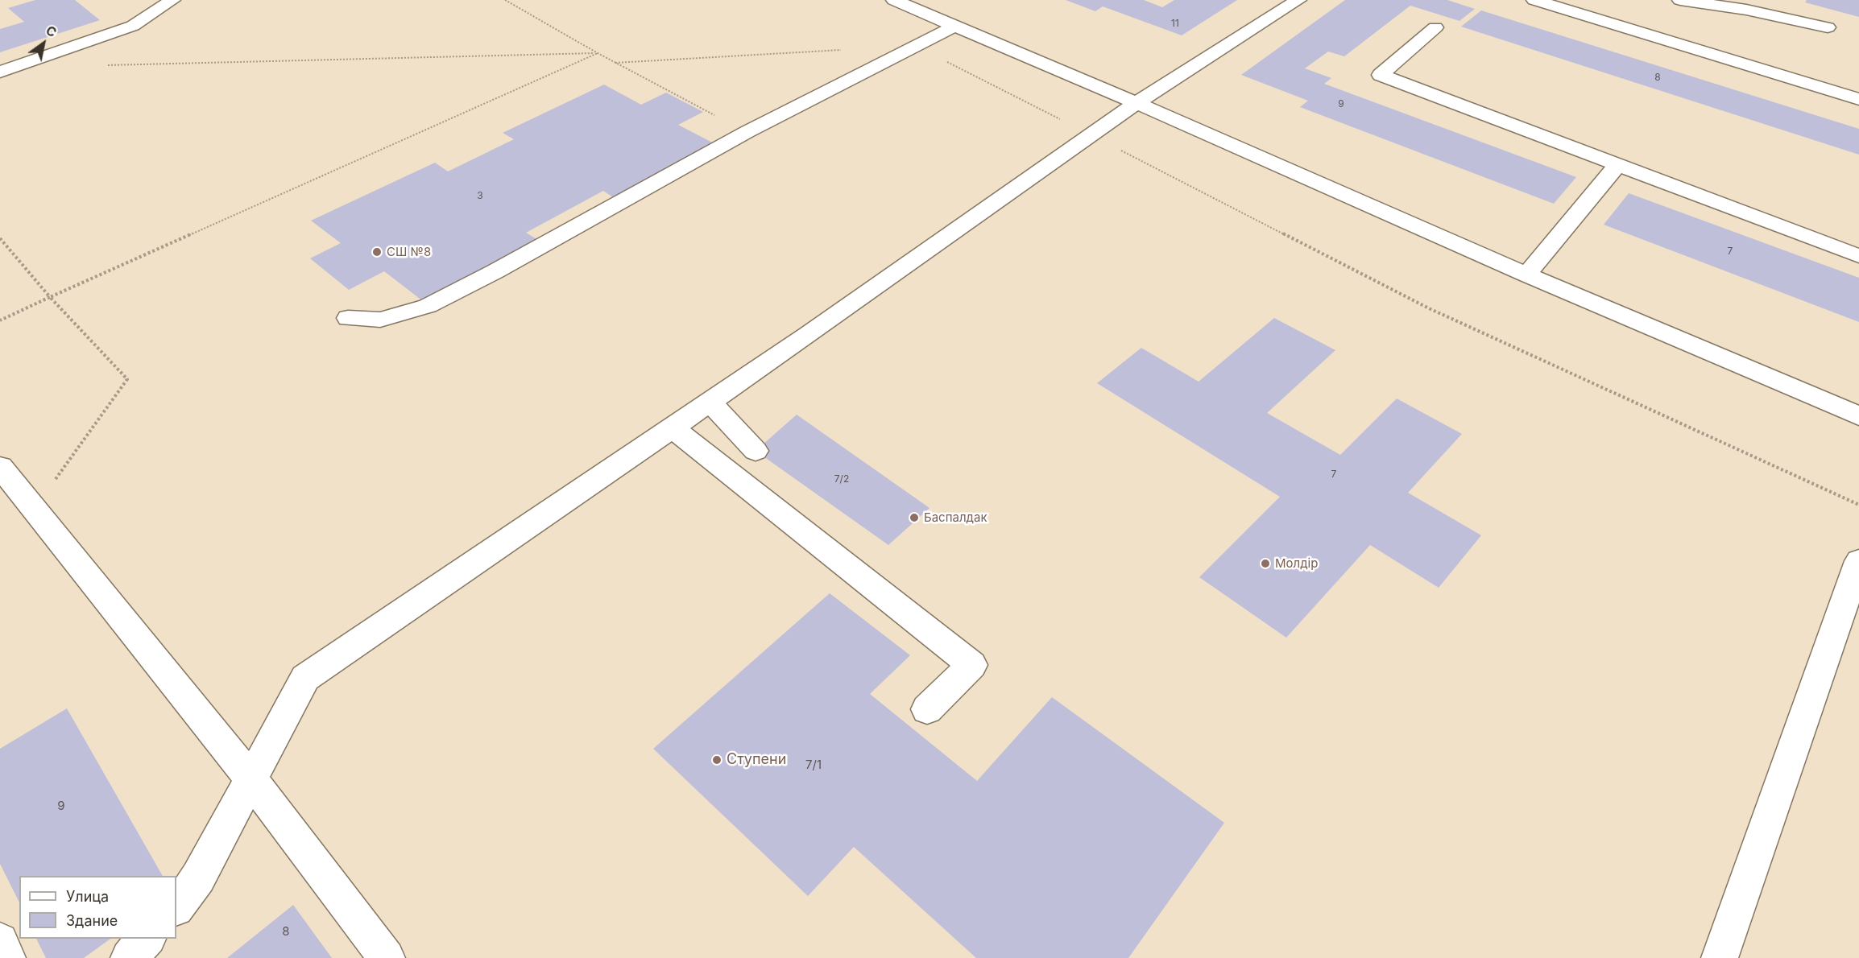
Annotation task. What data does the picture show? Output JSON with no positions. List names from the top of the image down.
{
  "places": [
    "СШ №8",
    "Баспалдак",
    "Молдiр",
    "Ступени"
  ],
  "house_numbers": [
    "11",
    "8",
    "9",
    "3",
    "7",
    "7",
    "7/2",
    "7/1",
    "9",
    "8"
  ],
  "legend": ["Улица", "Здание"],
  "north": "top right"
}
